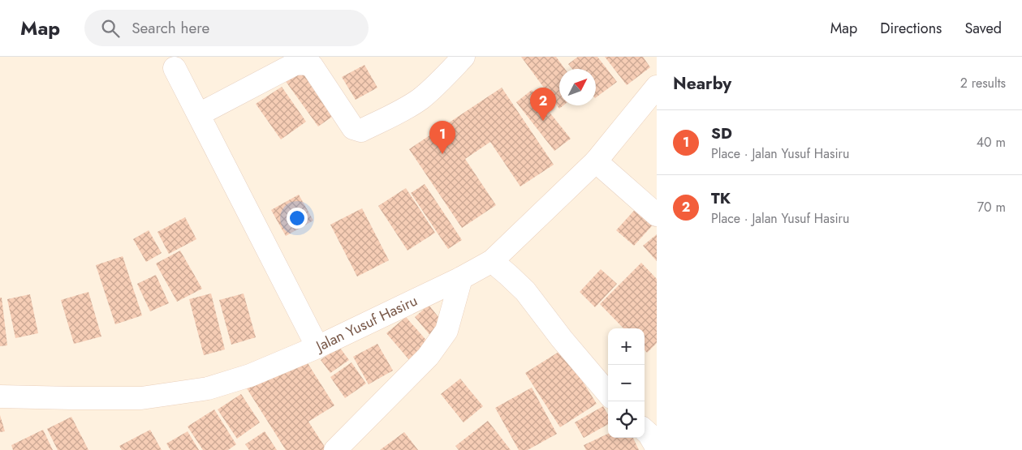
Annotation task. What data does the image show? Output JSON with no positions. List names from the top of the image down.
{
  "streets": {
    "street": ["Jalan Yusuf Hasiru"]
  },
  "north": "top right",
  "page": {
    "header": "Map",
    "search": "Search here",
    "nav": ["Map", "Directions", "Saved"],
    "heading": ["Nearby", "2 results"],
    "pins": ["2", "1"],
    "list": [
      {
        "mark": "1",
        "name": "SD",
        "note": "Place · Jalan Yusuf Hasiru",
        "value": "40 m"
      },
      {
        "mark": "2",
        "name": "TK",
        "note": "Place · Jalan Yusuf Hasiru",
        "value": "70 m"
      }
    ],
    "map_buttons": ["+", "−"]
  }
}
